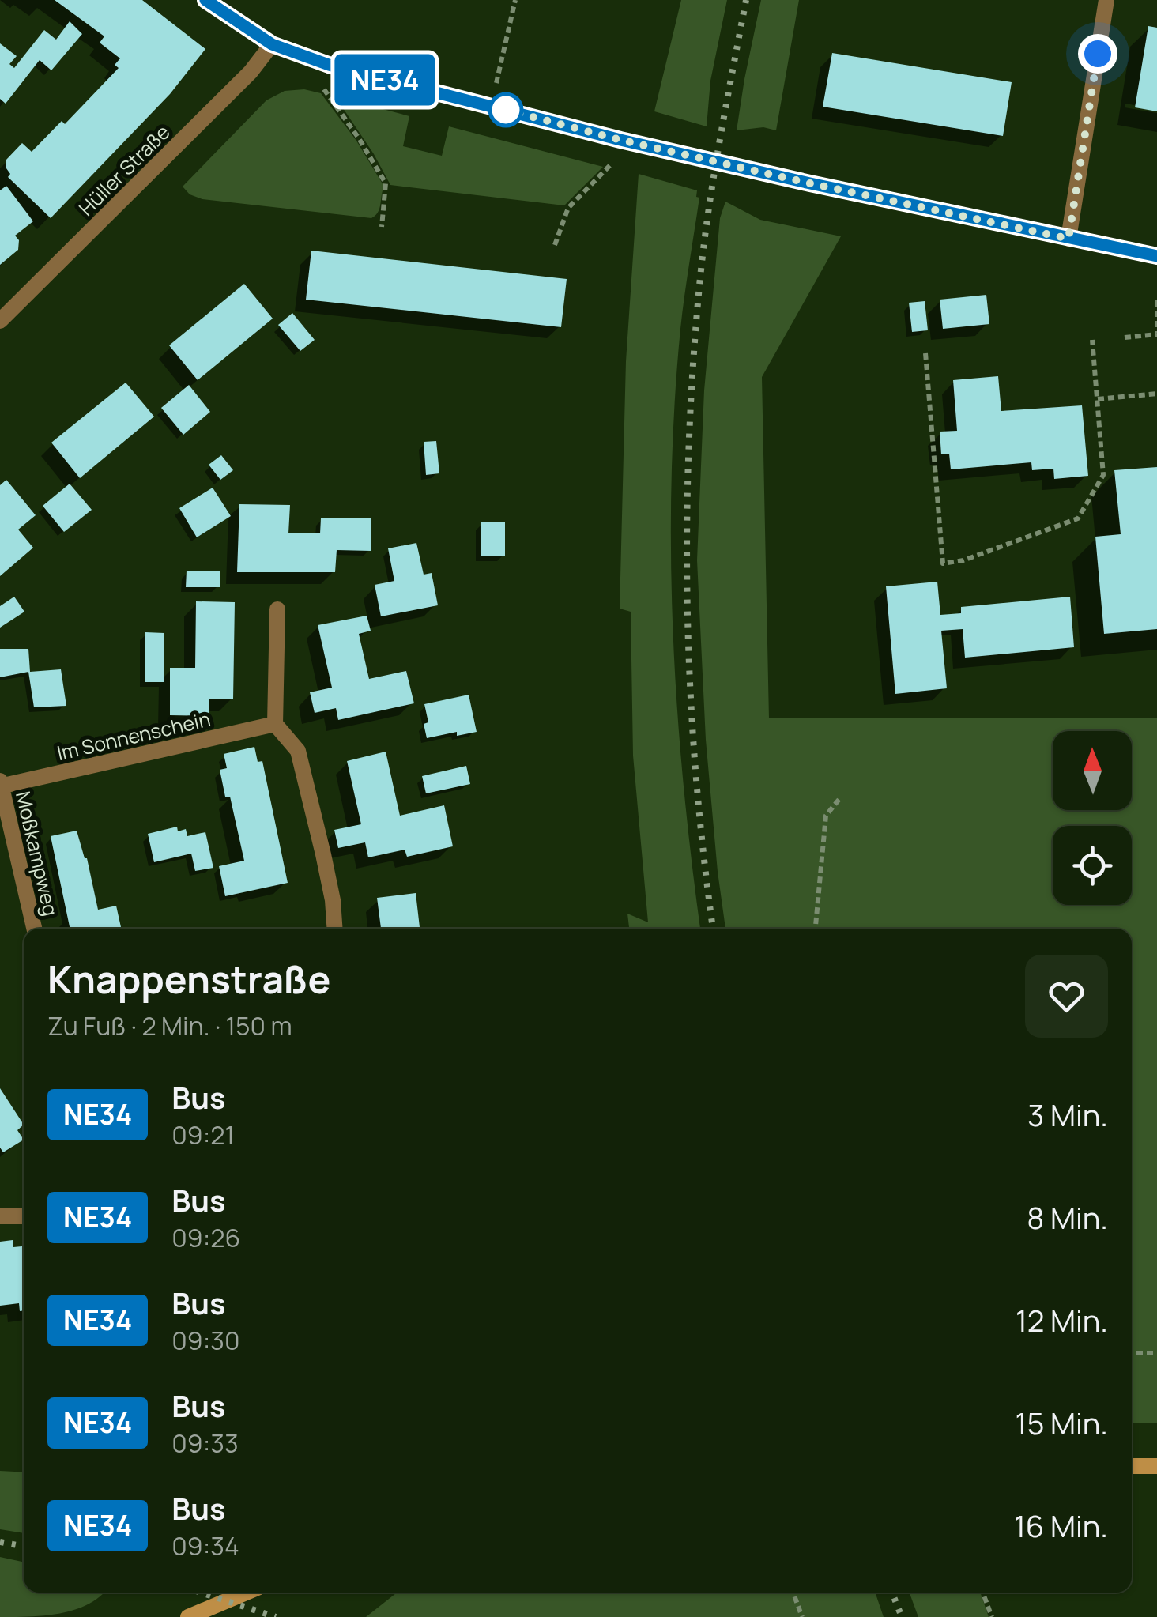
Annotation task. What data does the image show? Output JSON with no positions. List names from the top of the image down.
{
  "streets": {
    "street": ["Hüller Straße", "Im Sonnenschein", "Moßkampweg"]
  },
  "crossings": [
    ["Im Sonnenschein", "Moßkampweg"]
  ],
  "lines": ["bus line NE34"],
  "north": "top",
  "page": {
    "on_map": "NE34",
    "heading": ["Knappenstraße", "Zu Fuß · 2 Min. · 150 m"],
    "list": [
      {
        "mark": "NE34",
        "name": "Bus",
        "note": "09:21",
        "value": "3 Min."
      },
      {
        "mark": "NE34",
        "name": "Bus",
        "note": "09:26",
        "value": "8 Min."
      },
      {
        "mark": "NE34",
        "name": "Bus",
        "note": "09:30",
        "value": "12 Min."
      },
      {
        "mark": "NE34",
        "name": "Bus",
        "note": "09:33",
        "value": "15 Min."
      },
      {
        "mark": "NE34",
        "name": "Bus",
        "note": "09:34",
        "value": "16 Min."
      }
    ]
  }
}
